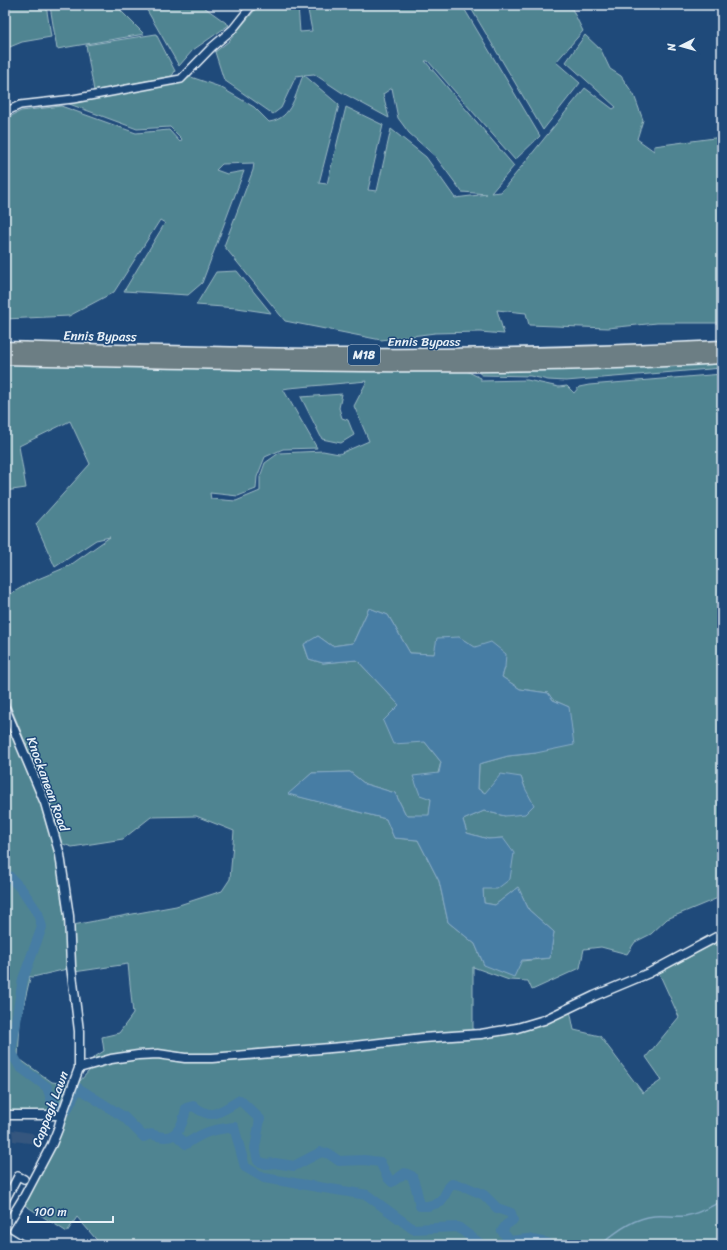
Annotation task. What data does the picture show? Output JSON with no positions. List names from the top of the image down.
{
  "streets": {
    "highway": ["Ennis Bypass", "M18"],
    "street": ["Knockanean Road", "Cappagh Lawn"]
  },
  "crossings": [
    ["Knockanean Road", "Cappagh Lawn"]
  ],
  "scale_bar": "100 m",
  "north": "left"
}
